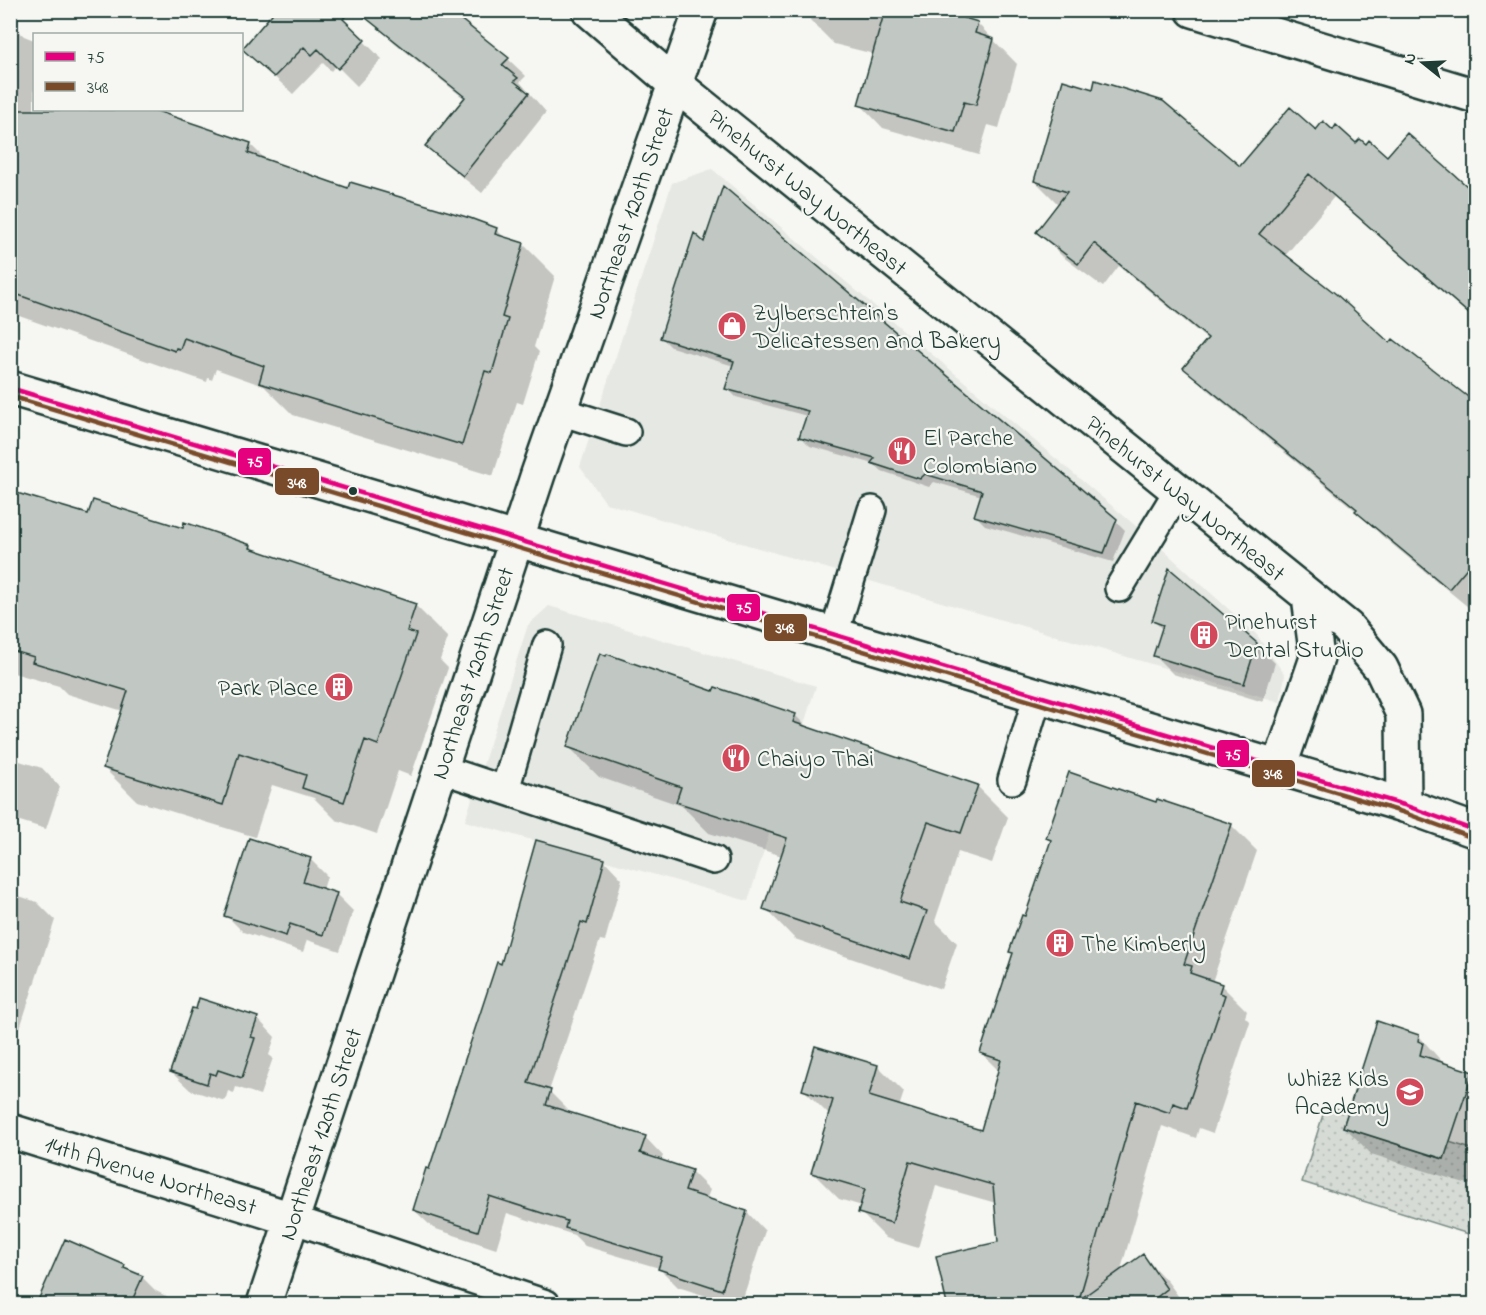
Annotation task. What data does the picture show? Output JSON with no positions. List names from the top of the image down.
{
  "streets": {
    "street": ["Pinehurst Way Northeast", "Northeast 120th Street", "14th Avenue Northeast"]
  },
  "crossings": [
    ["Pinehurst Way Northeast", "Northeast 120th Street"],
    ["Northeast 120th Street", "14th Avenue Northeast"]
  ],
  "places": {
    "shop": ["Zylberschtein's Delicatessen and Bakery"],
    "restaurant": ["El Parche Colombiano", "Chaiyo Thai"],
    "building": ["Pinehurst Dental Studio", "Park Place", "The Kimberly"],
    "school or university": ["Whizz Kids Academy"]
  },
  "lines": ["transit line 75", "transit line 348"],
  "legend": ["75", "348"],
  "north": "left"
}
